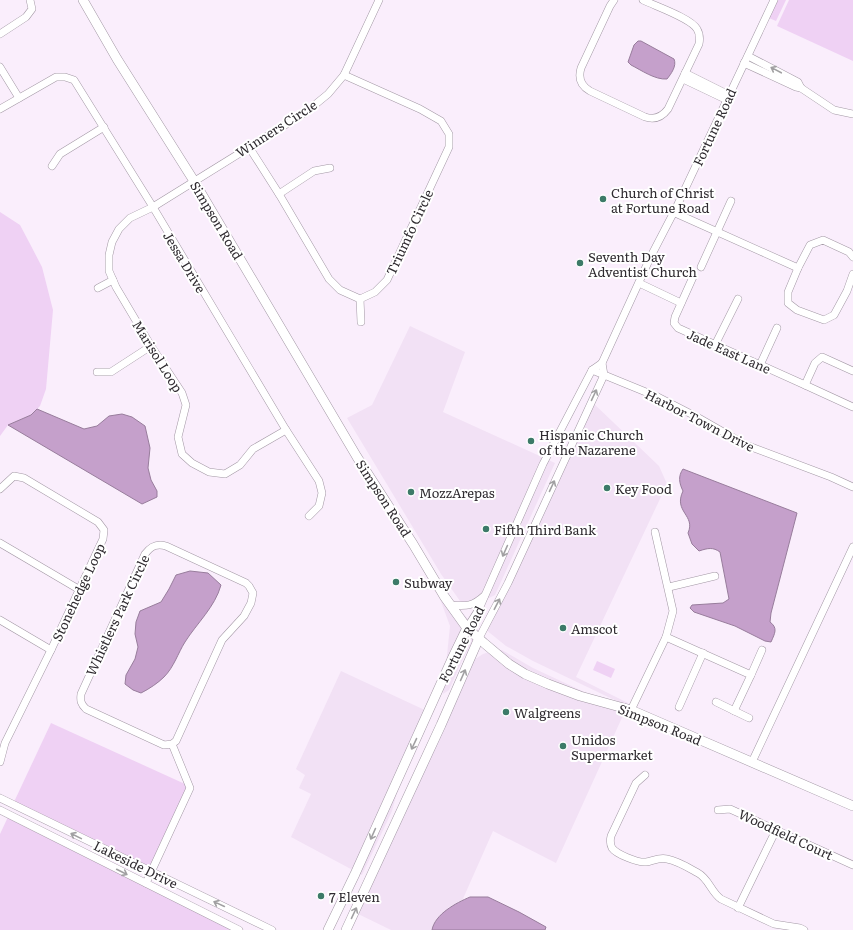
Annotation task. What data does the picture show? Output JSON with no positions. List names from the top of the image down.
{
  "streets": {
    "main road": ["Fortune Road", "Simpson Road"],
    "street": [
      "Winners Circle",
      "Triumfo Circle",
      "Jessa Drive",
      "Jade East Lane",
      "Marisol Loop",
      "Harbor Town Drive",
      "Stonehedge Loop",
      "Whistlers Park Circle",
      "Woodfield Court",
      "Lakeside Drive"
    ]
  },
  "crossings": [
    ["Fortune Road", "Simpson Road"],
    ["Fortune Road", "Harbor Town Drive"],
    ["Winners Circle", "Simpson Road"],
    ["Winners Circle", "Triumfo Circle"],
    ["Winners Circle", "Marisol Loop"],
    ["Simpson Road", "Marisol Loop"],
    ["Jessa Drive", "Marisol Loop"]
  ],
  "places": [
    "Church of Christ at Fortune Road",
    "Seventh Day Adventist Church",
    "Hispanic Church of the Nazarene",
    "Key Food",
    "MozzArepas",
    "Fifth Third Bank",
    "Subway",
    "Amscot",
    "Walgreens",
    "Unidos Supermarket",
    "7 Eleven"
  ]
}
